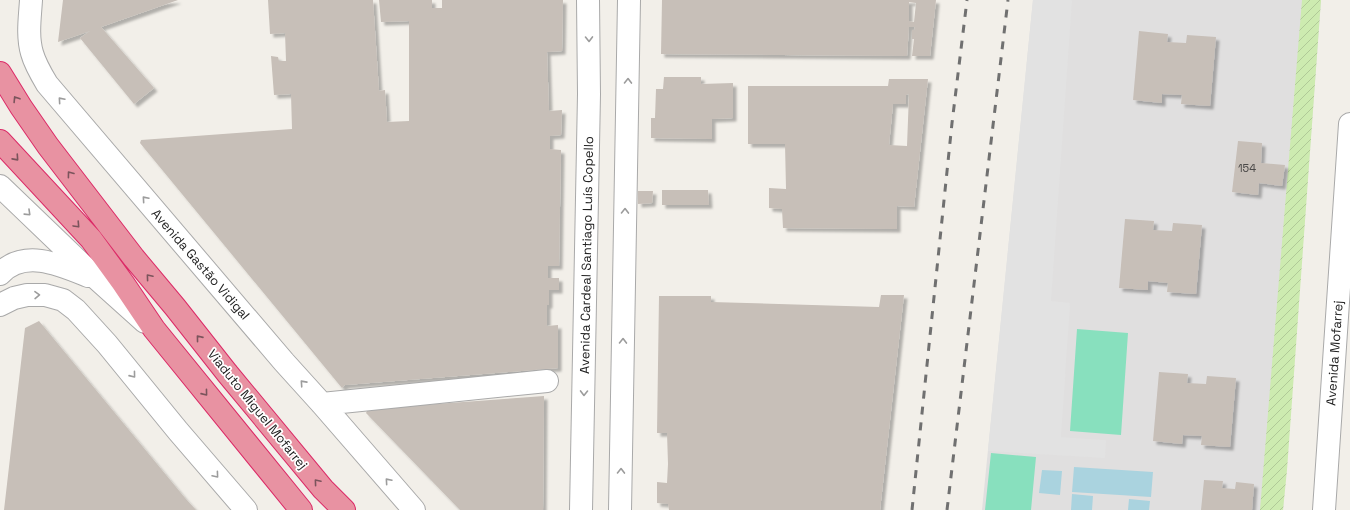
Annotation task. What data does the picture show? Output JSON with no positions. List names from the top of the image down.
{
  "streets": {
    "highway": ["Viaduto Miguel Mofarrej"],
    "street": ["Avenida Cardeal Santiago Luís Copello", "Avenida Gastão Vidigal", "Avenida Mofarrej"]
  },
  "house_numbers": ["154"]
}
